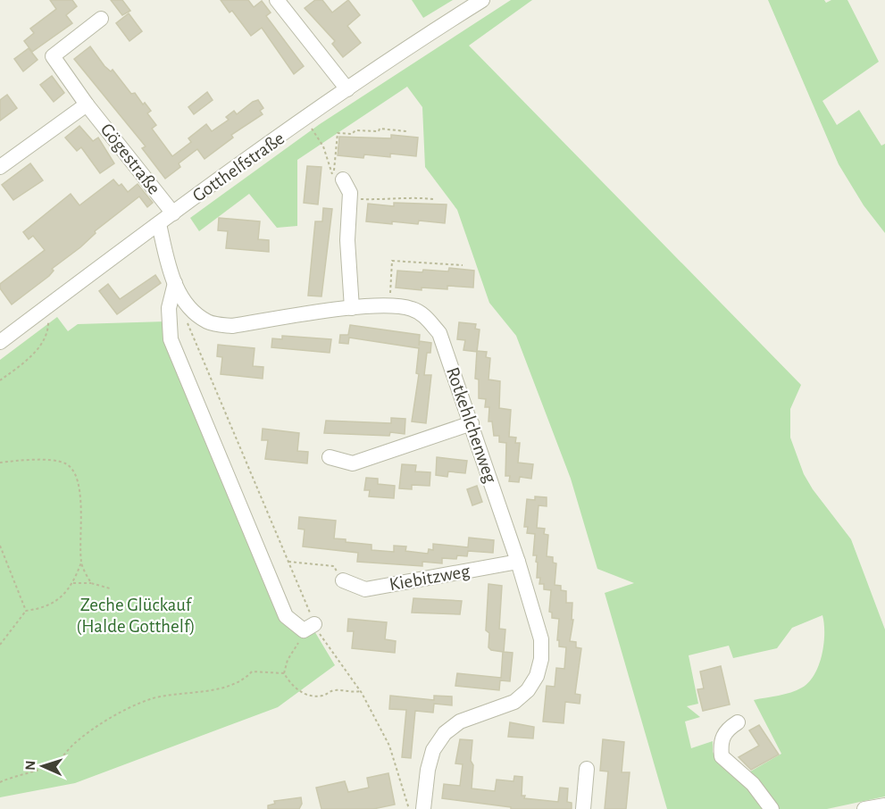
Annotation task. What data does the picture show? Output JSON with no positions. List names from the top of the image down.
{
  "streets": {
    "street": [
      "Gögestraße",
      "Gotthelfstraße",
      "Rotkehlchenweg",
      "Kiebitzweg"
    ]
  },
  "crossings": [
    ["Gögestraße", "Gotthelfstraße"],
    ["Gotthelfstraße", "Rotkehlchenweg"],
    ["Rotkehlchenweg", "Kiebitzweg"]
  ],
  "parks": ["Zeche Glückauf (Halde Gotthelf)"],
  "north": "left"
}
